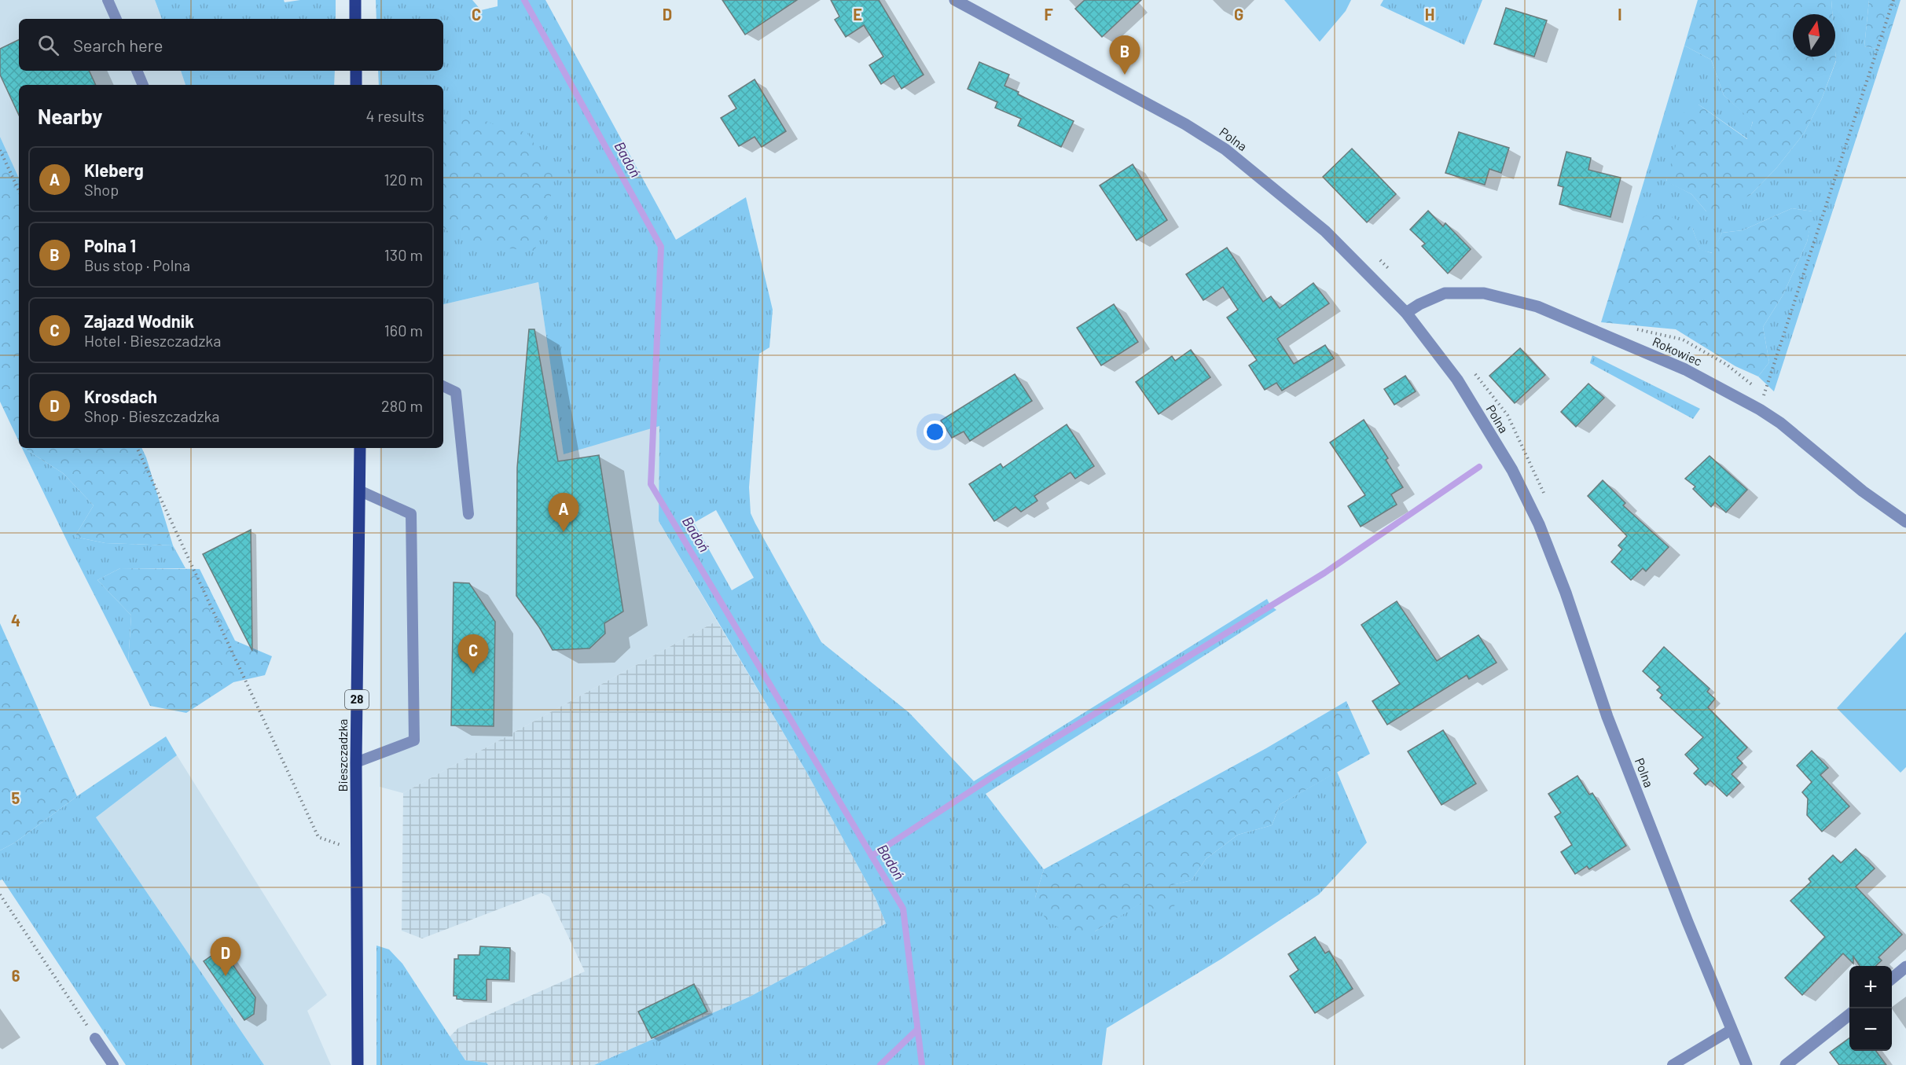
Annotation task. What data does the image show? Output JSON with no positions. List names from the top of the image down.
{
  "streets": {
    "main road": ["28", "Bieszczadzka"],
    "street": ["Polna", "Rokowiec"]
  },
  "crossings": [
    ["Polna", "Rokowiec"]
  ],
  "water": ["Badoń"],
  "north": "top",
  "page": {
    "search": "Search here",
    "pins": [
      "B",
      "A",
      "C",
      "D"
    ],
    "heading": ["Nearby", "4 results"],
    "list": [
      {
        "mark": "A",
        "name": "Kleberg",
        "note": "Shop",
        "value": "120 m"
      },
      {
        "mark": "B",
        "name": "Polna 1",
        "note": "Bus stop · Polna",
        "value": "130 m"
      },
      {
        "mark": "C",
        "name": "Zajazd Wodnik",
        "note": "Hotel · Bieszczadzka",
        "value": "160 m"
      },
      {
        "mark": "D",
        "name": "Krosdach",
        "note": "Shop · Bieszczadzka",
        "value": "280 m"
      }
    ],
    "map_buttons": ["+", "−"]
  },
  "grid": {
    "columns": [
      "C",
      "D",
      "E",
      "F",
      "G",
      "H",
      "I"
    ],
    "rows": ["4", "5", "6"]
  }
}
